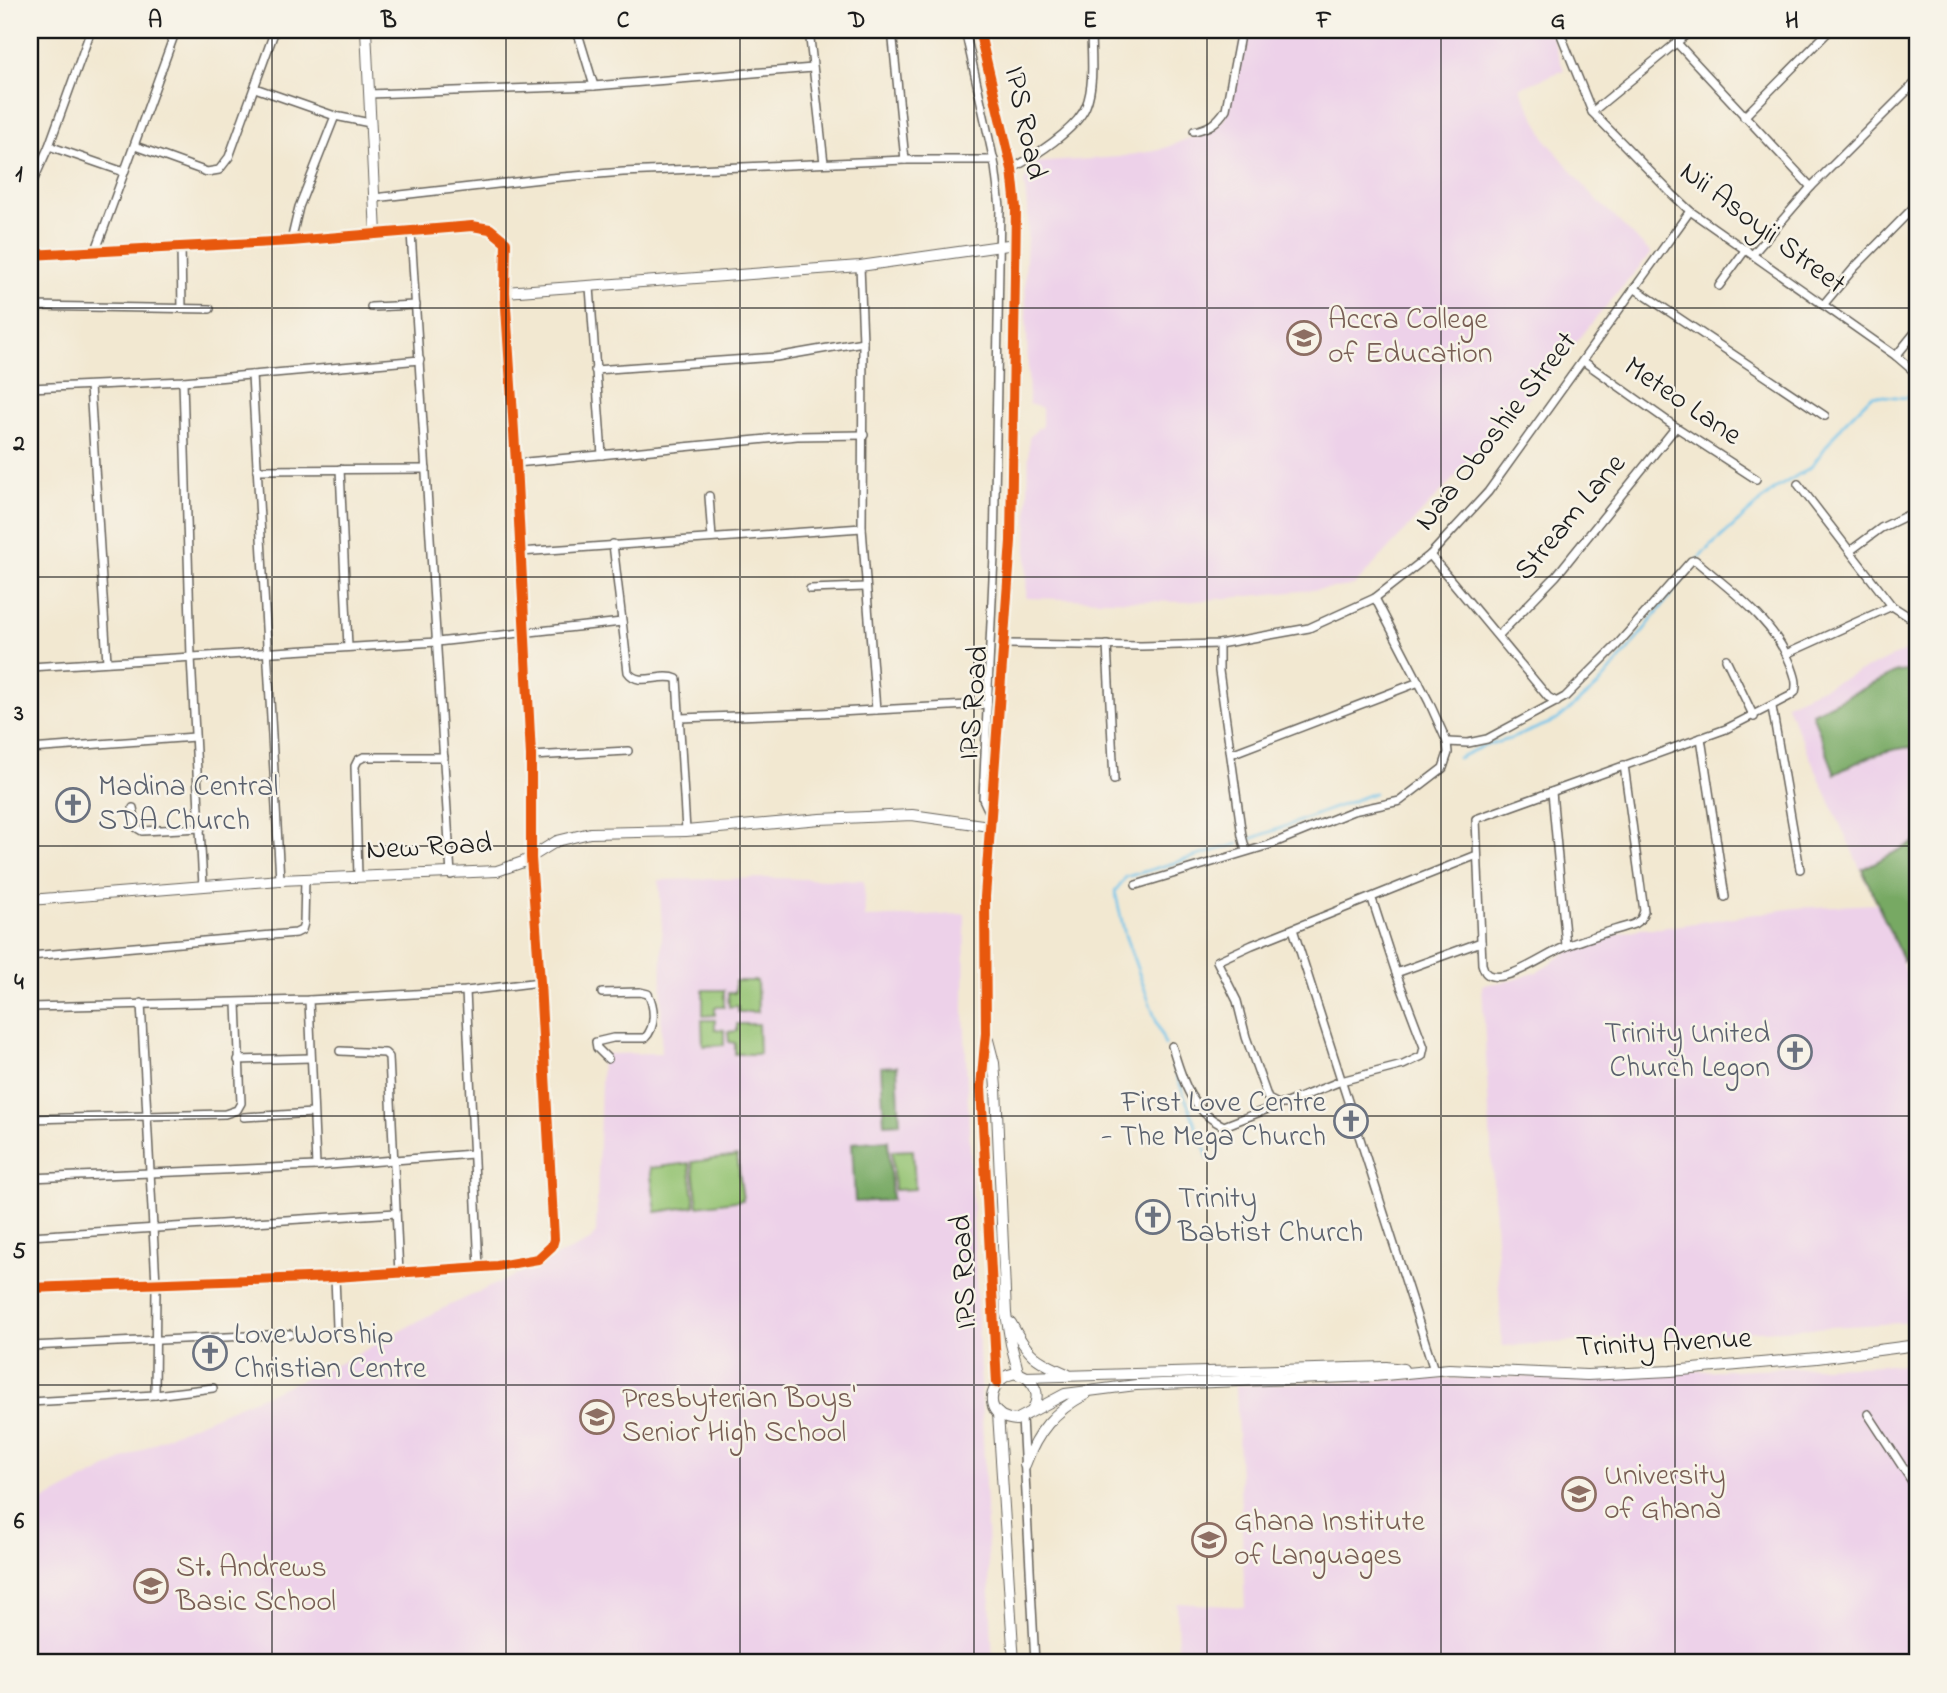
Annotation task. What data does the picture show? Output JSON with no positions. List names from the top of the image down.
{
  "streets": {
    "street": [
      "IPS Road",
      "Nii Asoyii Street",
      "Meteo Lane",
      "Naa Oboshie Street",
      "Stream Lane",
      "New Road",
      "Trinity Avenue"
    ]
  },
  "crossings": [
    ["IPS Road", "Naa Oboshie Street"],
    ["IPS Road", "New Road"],
    ["IPS Road", "Trinity Avenue"],
    ["Nii Asoyii Street", "Naa Oboshie Street"],
    ["Meteo Lane", "Naa Oboshie Street"],
    ["Meteo Lane", "Stream Lane"]
  ],
  "places": {
    "school or university": [
      "Accra College of Education",
      "Presbyterian Boys' Senior High School",
      "University of Ghana",
      "Ghana Institute of Languages",
      "St. Andrews Basic School"
    ],
    "church": [
      "Madina Central SDA Church",
      "Trinity United Church Legon",
      "First Love Centre - The Mega Church",
      "Trinity Babtist Church",
      "Love Worship Christian Centre"
    ]
  },
  "grid": {
    "columns": [
      "A",
      "B",
      "C",
      "D",
      "E",
      "F",
      "G",
      "H"
    ],
    "rows": [
      "1",
      "2",
      "3",
      "4",
      "5",
      "6"
    ]
  }
}
